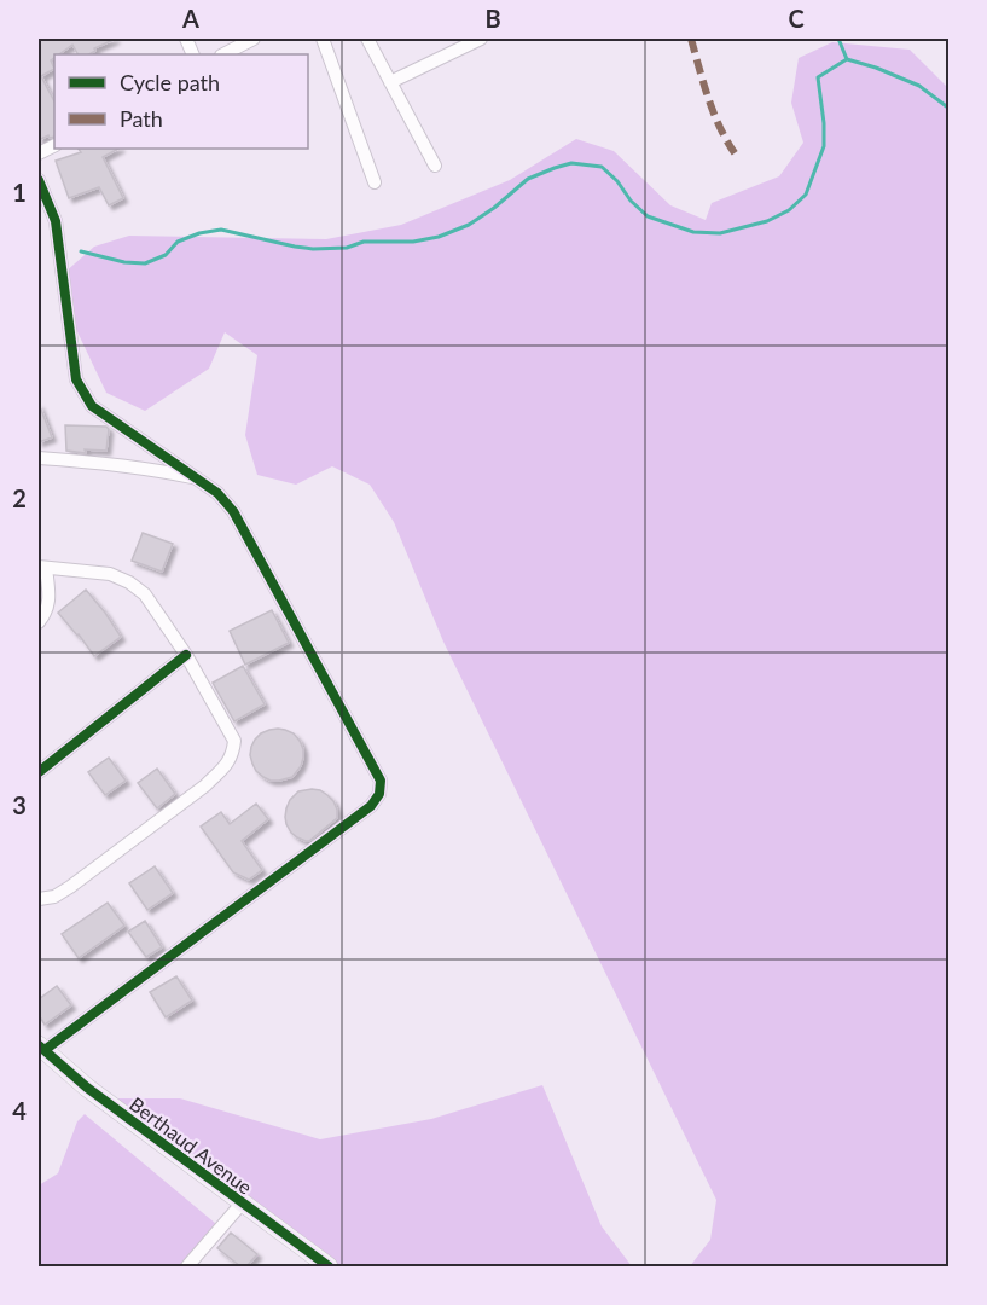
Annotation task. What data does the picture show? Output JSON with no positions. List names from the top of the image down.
{
  "streets": {
    "street": ["Berthaud Avenue"]
  },
  "legend": ["Cycle path", "Path"],
  "grid": {
    "columns": ["A", "B", "C"],
    "rows": [
      "1",
      "2",
      "3",
      "4"
    ]
  }
}
